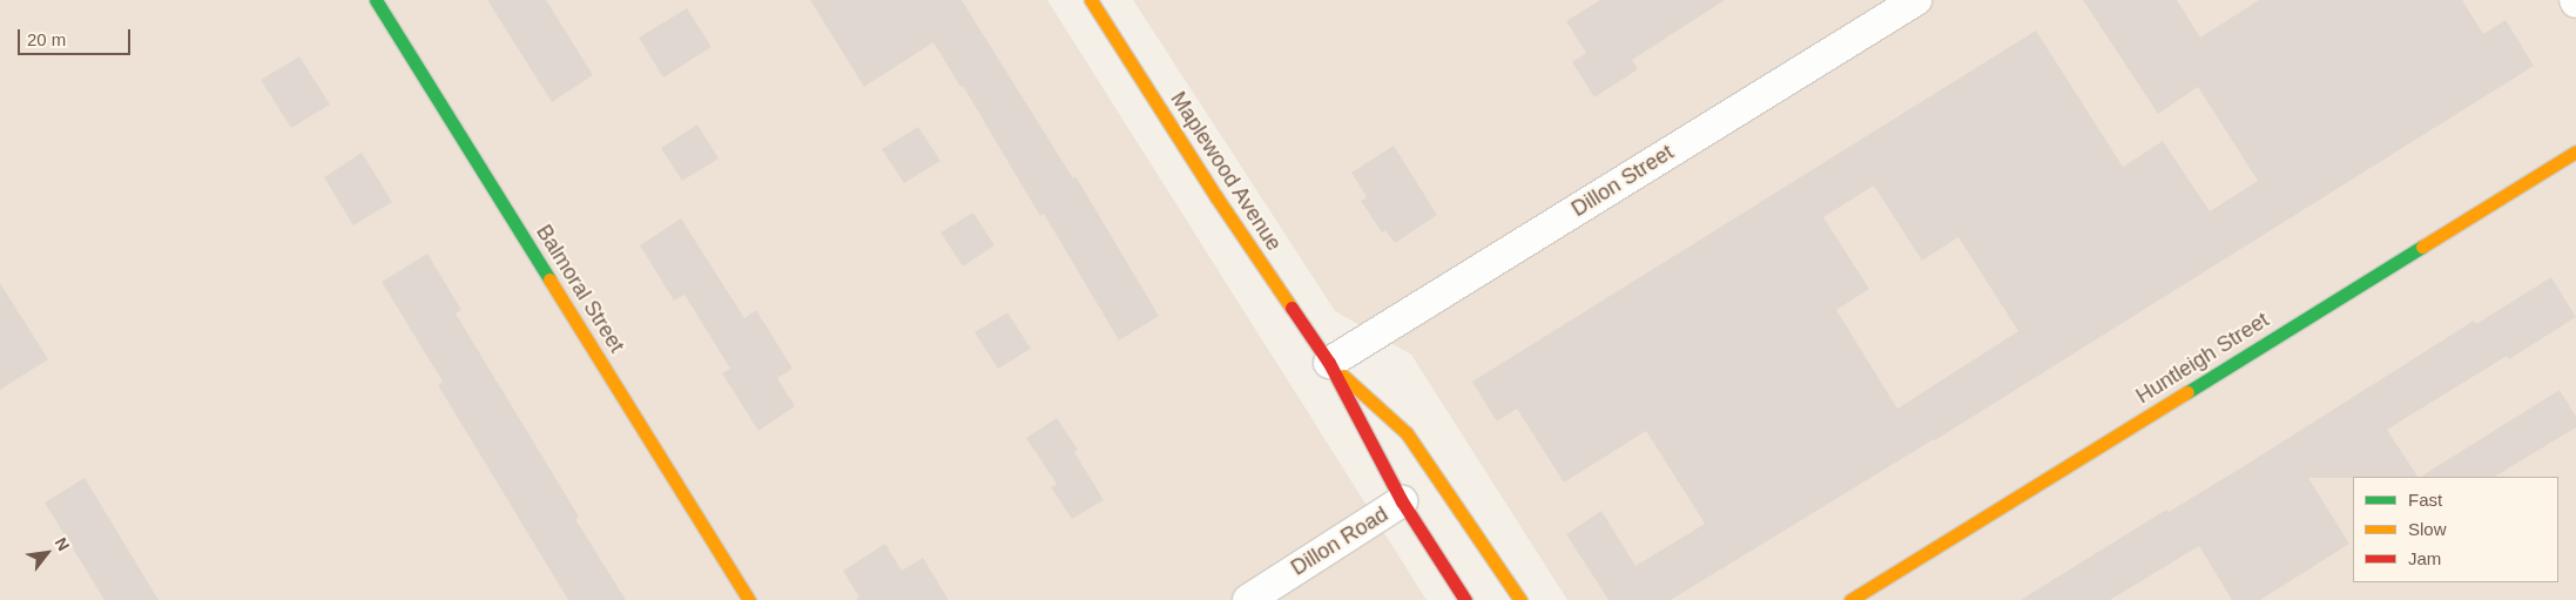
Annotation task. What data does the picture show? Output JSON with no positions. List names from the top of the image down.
{
  "streets": {
    "street": [
      "Maplewood Avenue",
      "Dillon Street",
      "Balmoral Street",
      "Huntleigh Street",
      "Dillon Road"
    ]
  },
  "crossings": [
    ["Maplewood Avenue", "Dillon Street"],
    ["Maplewood Avenue", "Dillon Road"]
  ],
  "legend": ["Fast", "Slow", "Jam"],
  "scale_bar": "20 m",
  "north": "top right"
}
